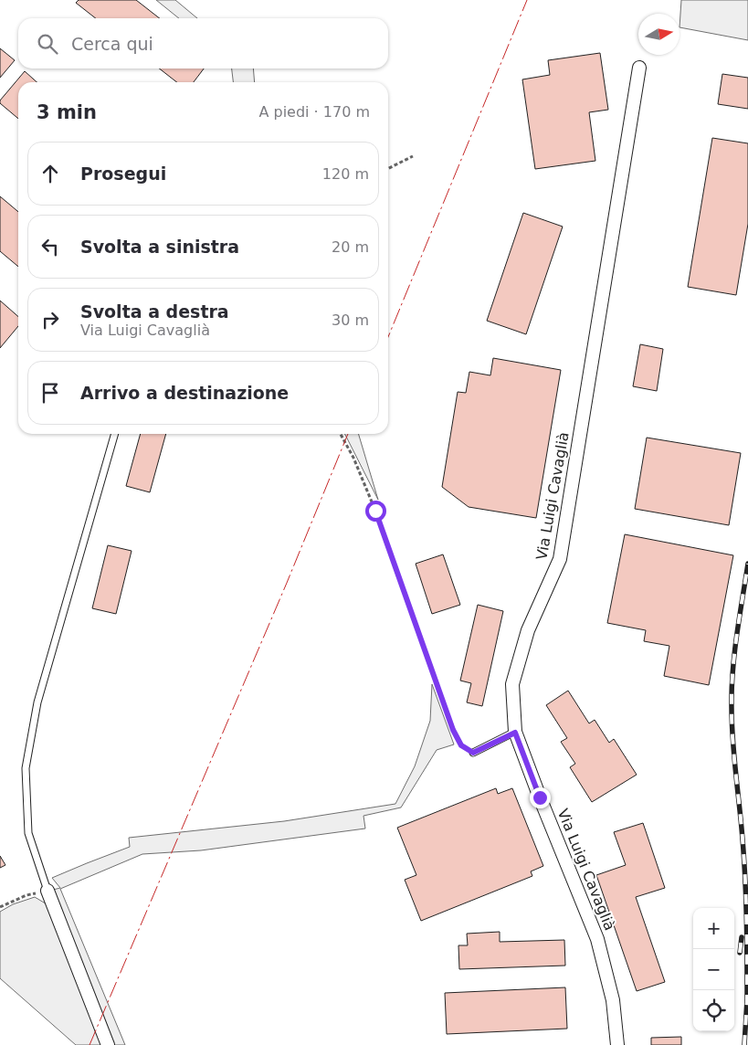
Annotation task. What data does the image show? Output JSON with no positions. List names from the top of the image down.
{
  "streets": {
    "street": ["Via Luigi Cavaglià"]
  },
  "north": "right",
  "page": {
    "search": "Cerca qui",
    "heading": ["3 min", "A piedi · 170 m"],
    "list": [
      ["Prosegui", "120 m"],
      ["Svolta a sinistra", "20 m"],
      ["Svolta a destra", "Via Luigi Cavaglià", "30 m"],
      "Arrivo a destinazione"
    ],
    "map_buttons": ["+", "−"]
  }
}
